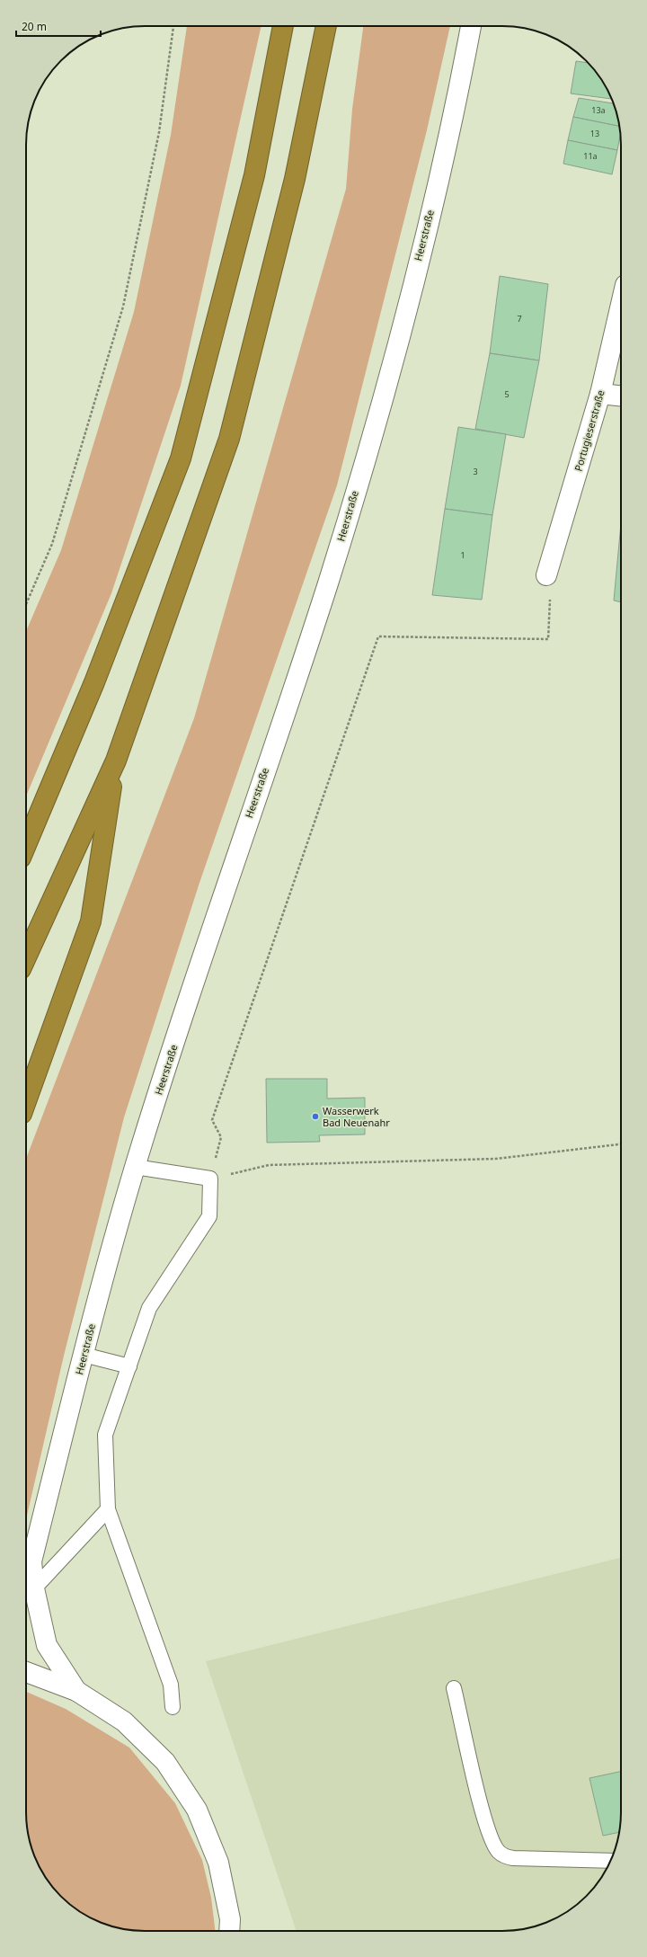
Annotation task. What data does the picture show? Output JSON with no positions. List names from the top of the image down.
{
  "streets": {
    "main road": ["Heerstraße", "Portugieserstraße"]
  },
  "places": ["Wasserwerk Bad Neuenahr"],
  "house_numbers": [
    "13a",
    "13",
    "11a",
    "7",
    "5",
    "3",
    "1"
  ],
  "scale_bar": "20 m"
}
